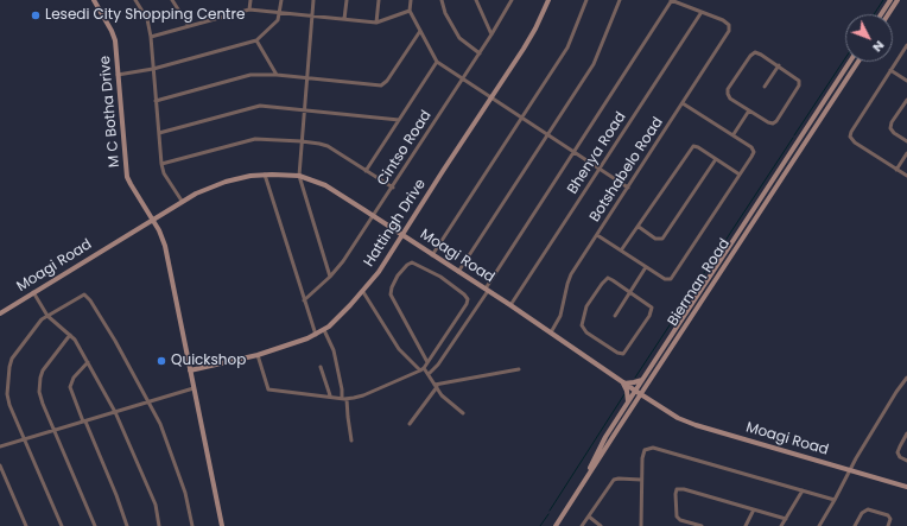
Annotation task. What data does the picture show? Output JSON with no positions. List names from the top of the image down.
{
  "streets": {
    "street": [
      "M C Botha Drive",
      "Cintso Road",
      "Bhenya Road",
      "Botshabelo Road",
      "Hattingh Drive",
      "Moagi Road",
      "Bierman Road"
    ]
  },
  "crossings": [
    ["M C Botha Drive", "Hattingh Drive"],
    ["M C Botha Drive", "Moagi Road"],
    ["Cintso Road", "Moagi Road"],
    ["Bhenya Road", "Botshabelo Road"],
    ["Bhenya Road", "Moagi Road"],
    ["Botshabelo Road", "Moagi Road"],
    ["Hattingh Drive", "Moagi Road"],
    ["Moagi Road", "Bierman Road"]
  ],
  "places": ["Lesedi City Shopping Centre", "Quickshop"],
  "north": "bottom right"
}
